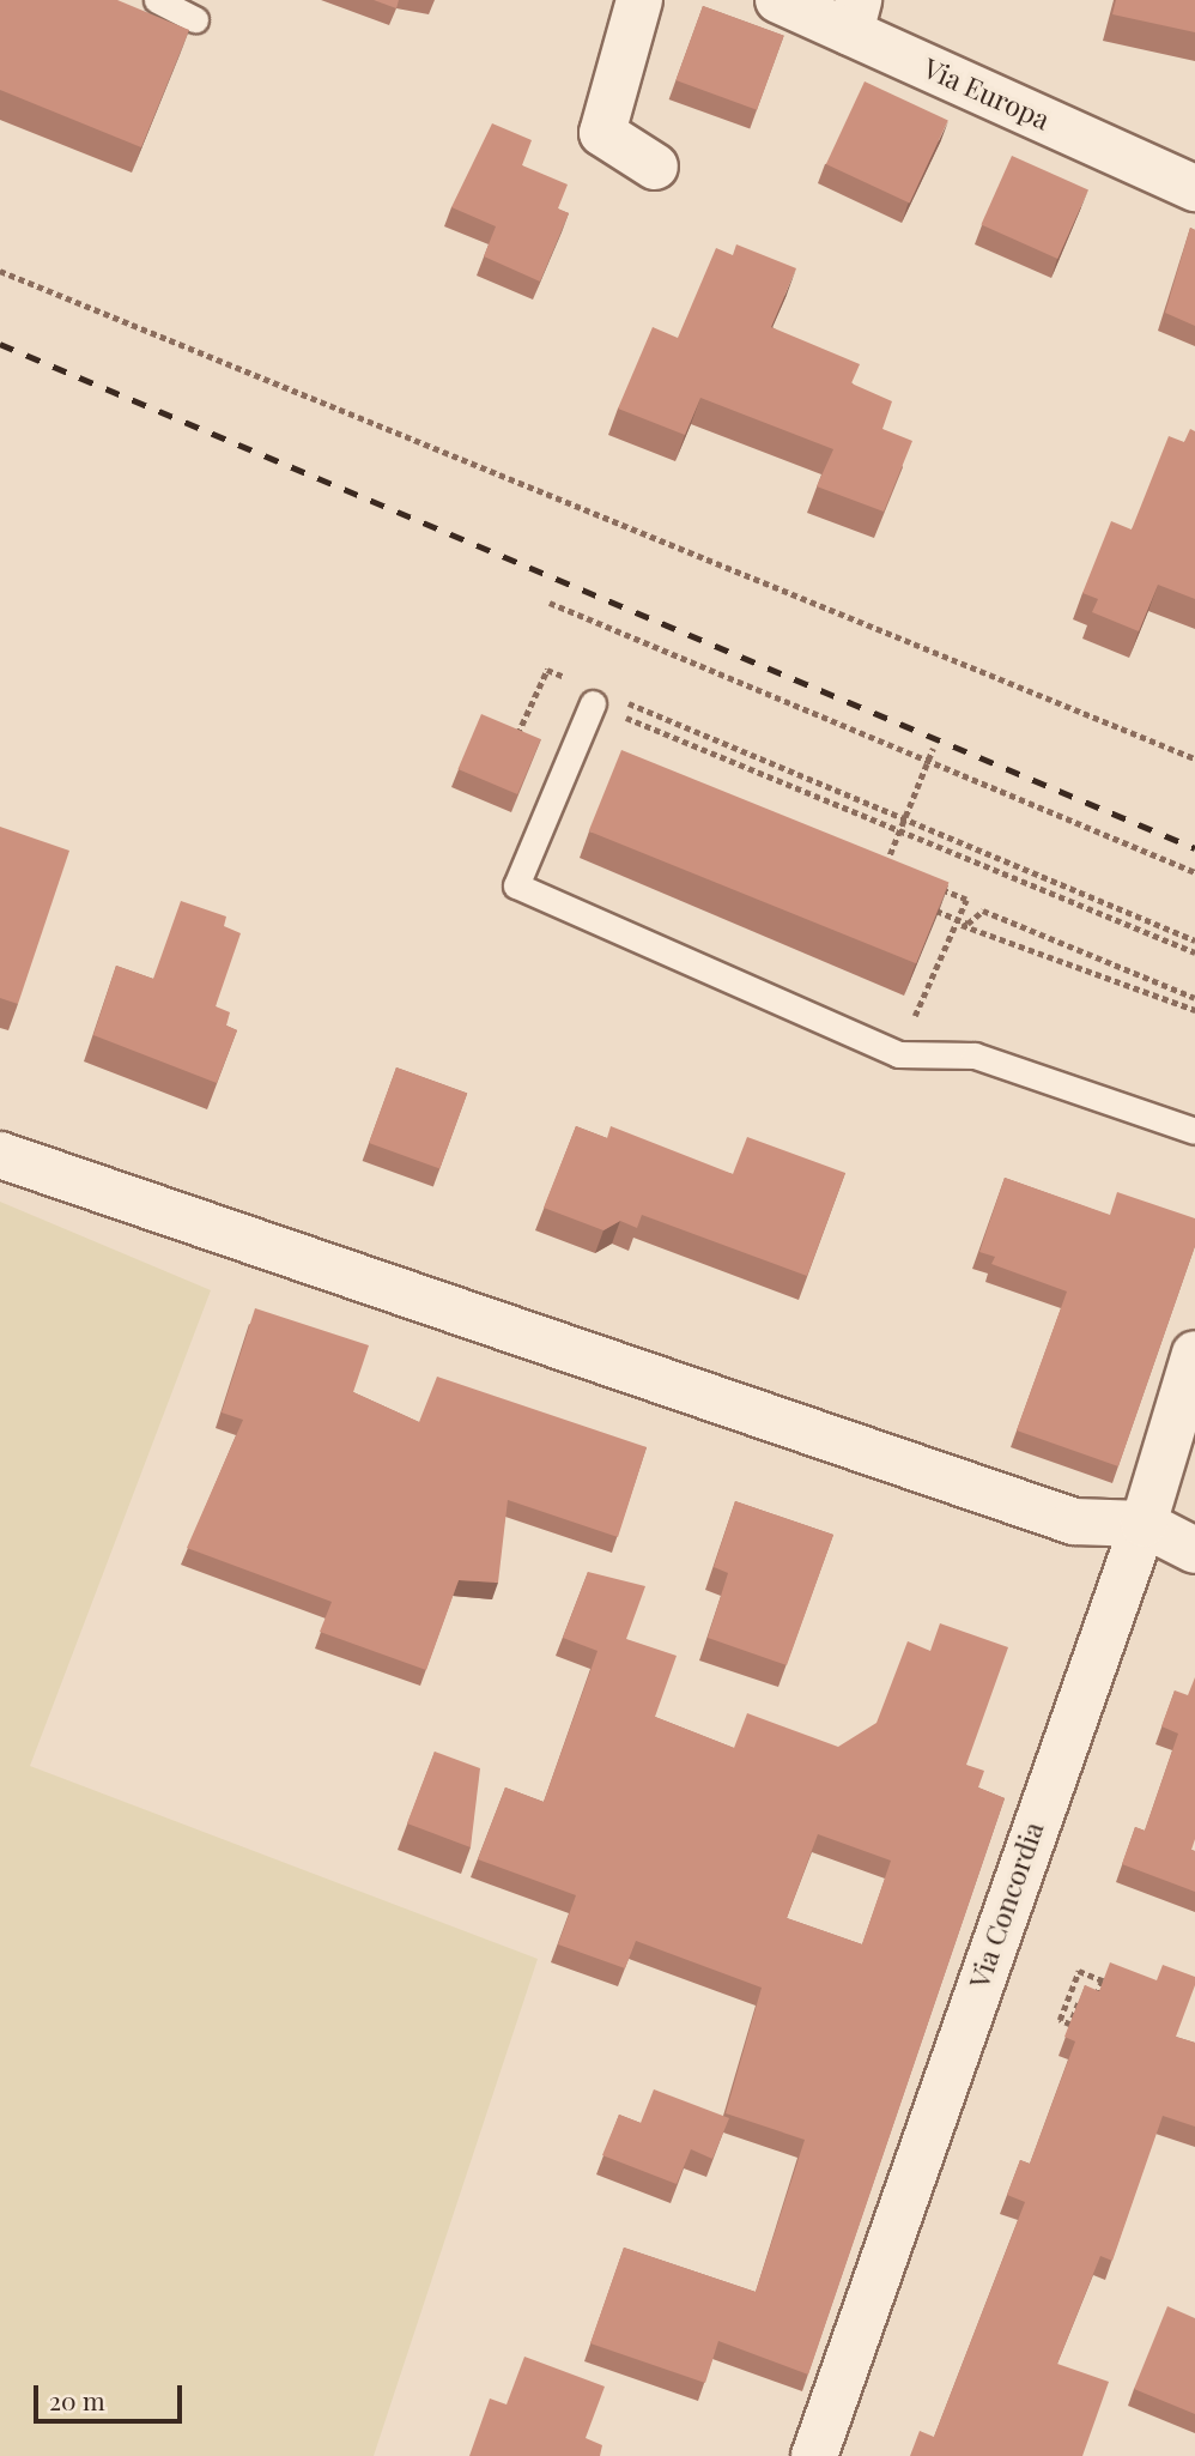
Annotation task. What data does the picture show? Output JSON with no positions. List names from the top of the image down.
{
  "streets": {
    "street": ["Via Europa", "Via Concordia"]
  },
  "scale_bar": "20 m"
}
